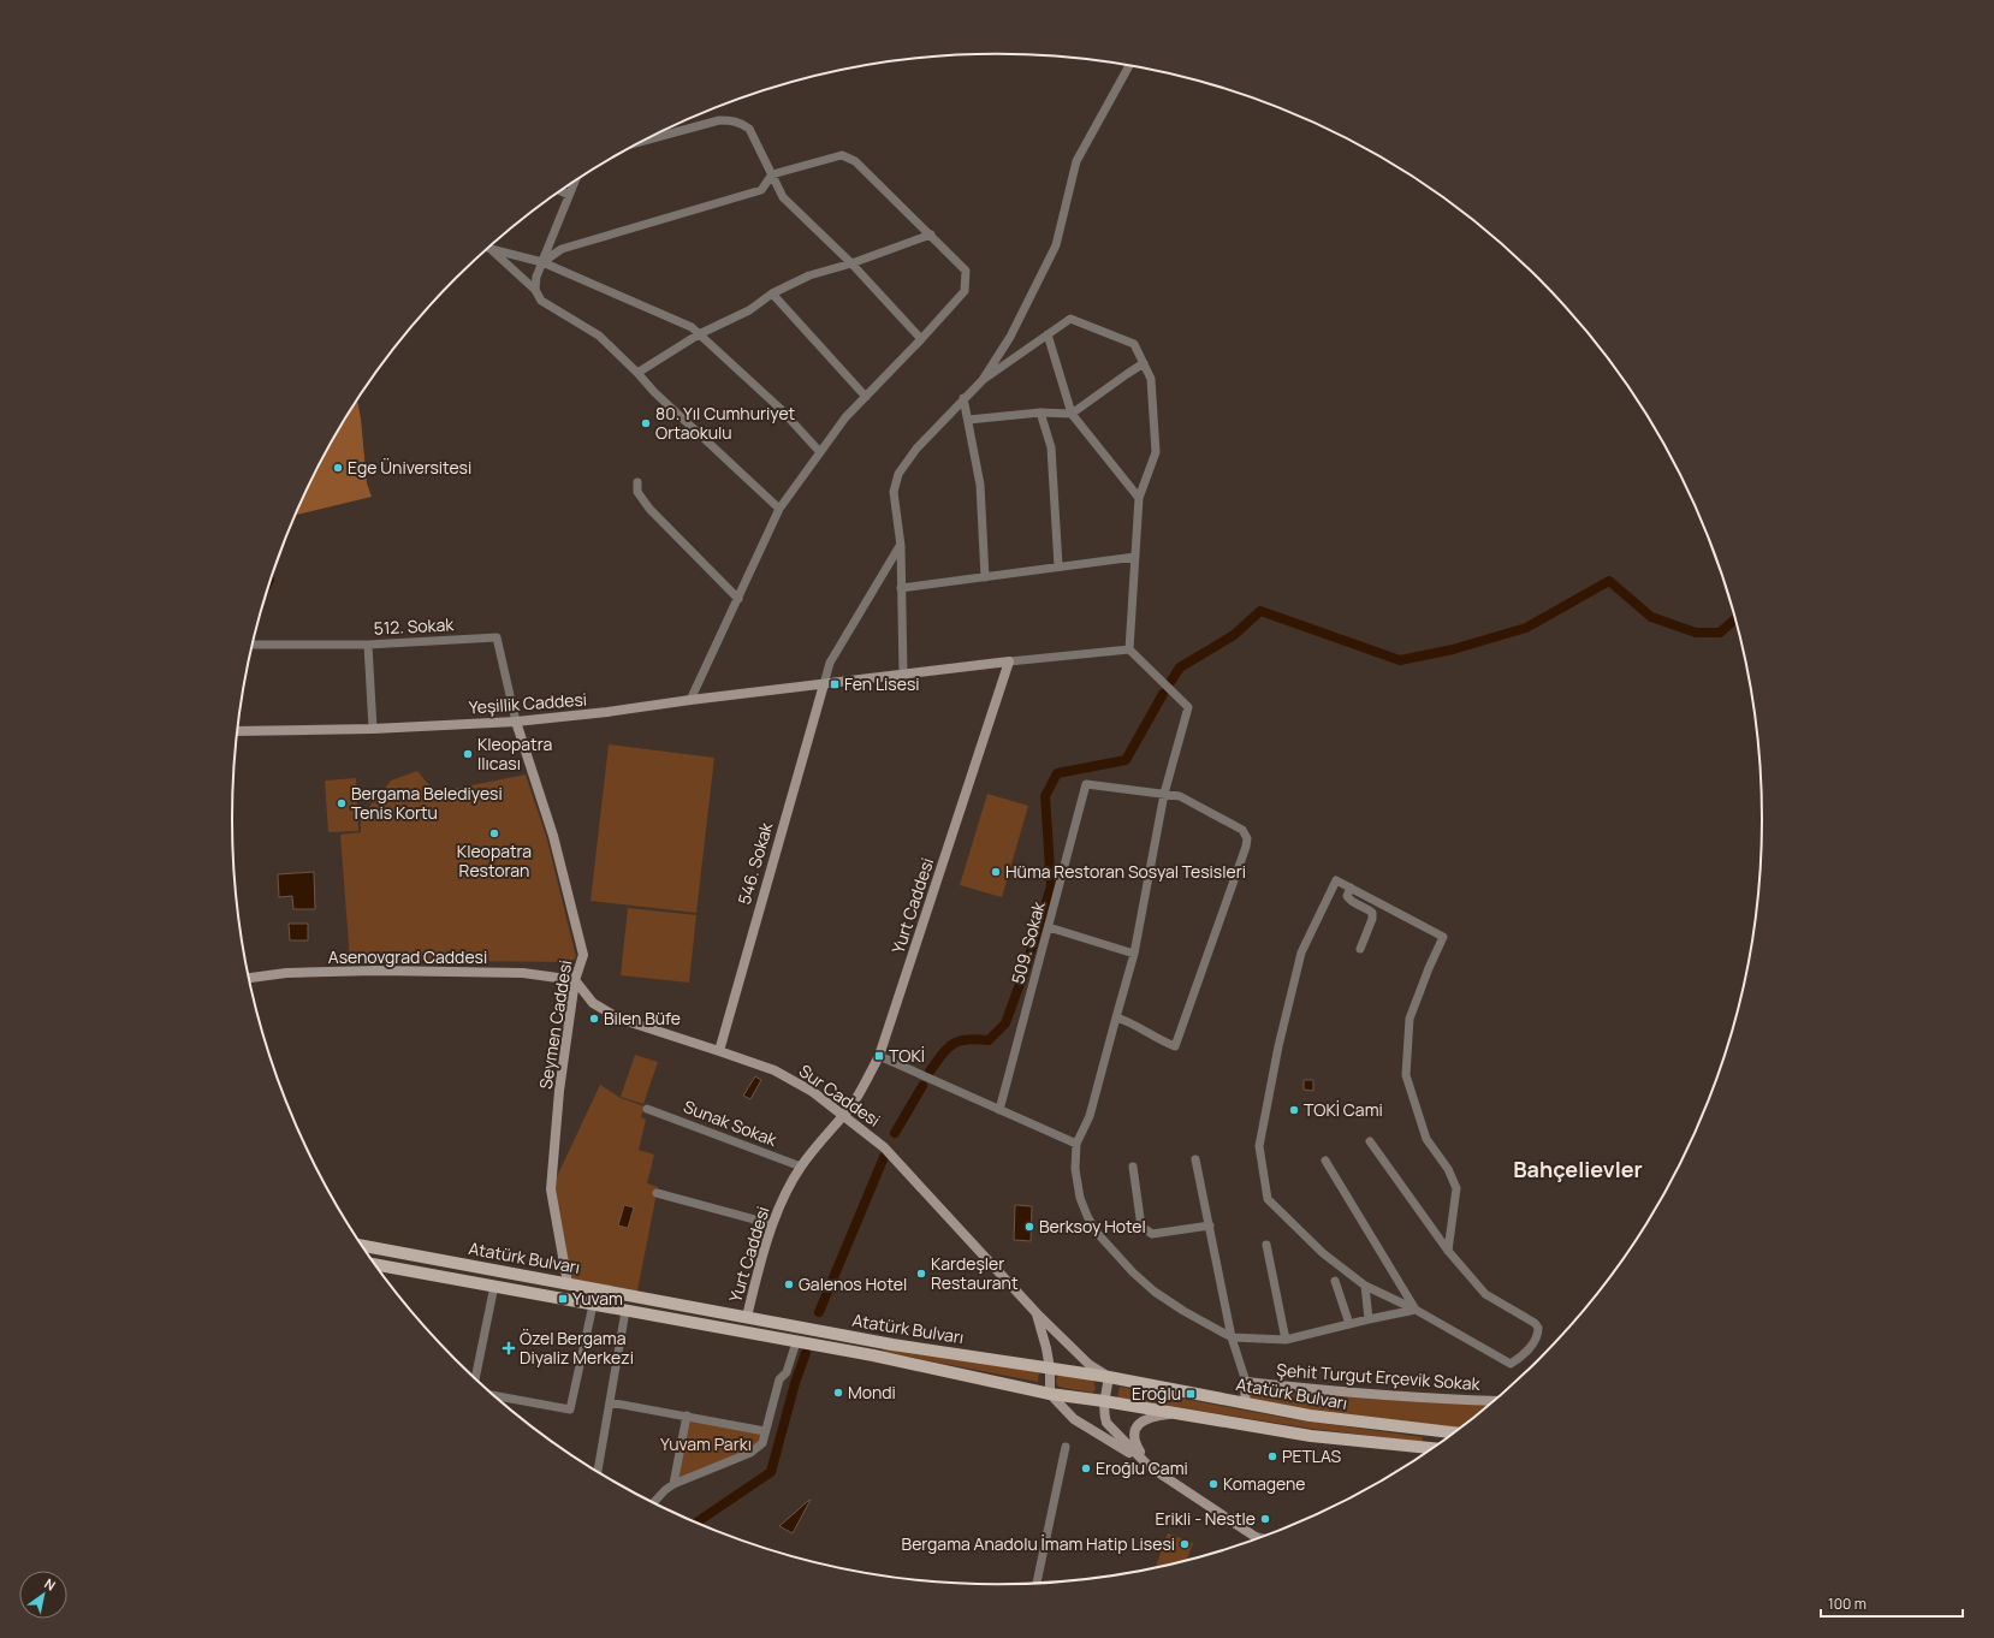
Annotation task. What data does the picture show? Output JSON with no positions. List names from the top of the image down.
{
  "streets": {
    "main road": [
      "Yeşillik Caddesi",
      "546. Sokak",
      "Yurt Caddesi",
      "Asenovgrad Caddesi",
      "Seymen Caddesi",
      "Sur Caddesi",
      "Atatürk Bulvarı",
      "Şehit Turgut Erçevik Sokak"
    ],
    "street": ["512. Sokak", "509. Sokak", "Sunak Sokak"]
  },
  "crossings": [
    ["512. Sokak", "Yeşillik Caddesi"],
    ["512. Sokak", "Seymen Caddesi"],
    ["Yeşillik Caddesi", "546. Sokak"],
    ["Yeşillik Caddesi", "Seymen Caddesi"],
    ["546. Sokak", "Sur Caddesi"],
    ["Yurt Caddesi", "Sur Caddesi"],
    ["Yurt Caddesi", "Sunak Sokak"],
    ["Yurt Caddesi", "Atatürk Bulvarı"],
    ["Asenovgrad Caddesi", "Seymen Caddesi"],
    ["Asenovgrad Caddesi", "Sur Caddesi"],
    ["Seymen Caddesi", "Sur Caddesi"],
    ["Seymen Caddesi", "Atatürk Bulvarı"],
    ["Sur Caddesi", "Atatürk Bulvarı"]
  ],
  "districts": ["Bahçelievler"],
  "parks": ["Yuvam Parkı"],
  "places": {
    "other": [
      "80. Yıl Cumhuriyet Ortaokulu",
      "Ege Üniversitesi",
      "Kleopatra Ilıcası",
      "Bergama Belediyesi Tenis Kortu",
      "Kleopatra Restoran",
      "Hüma Restoran Sosyal Tesisleri",
      "Bilen Büfe",
      "TOKİ Cami",
      "Berksoy Hotel",
      "Kardeşler Restaurant",
      "Galenos Hotel",
      "Mondi",
      "PETLAS",
      "Eroğlu Cami",
      "Komagene",
      "Erikli - Nestle",
      "Bergama Anadolu İmam Hatip Lisesi"
    ],
    "transit": [
      "Fen Lisesi",
      "TOKİ",
      "Yuvam",
      "Eroğlu"
    ],
    "health": ["Özel Bergama Diyaliz Merkezi"]
  },
  "scale_bar": "100 m",
  "north": "top right"
}
